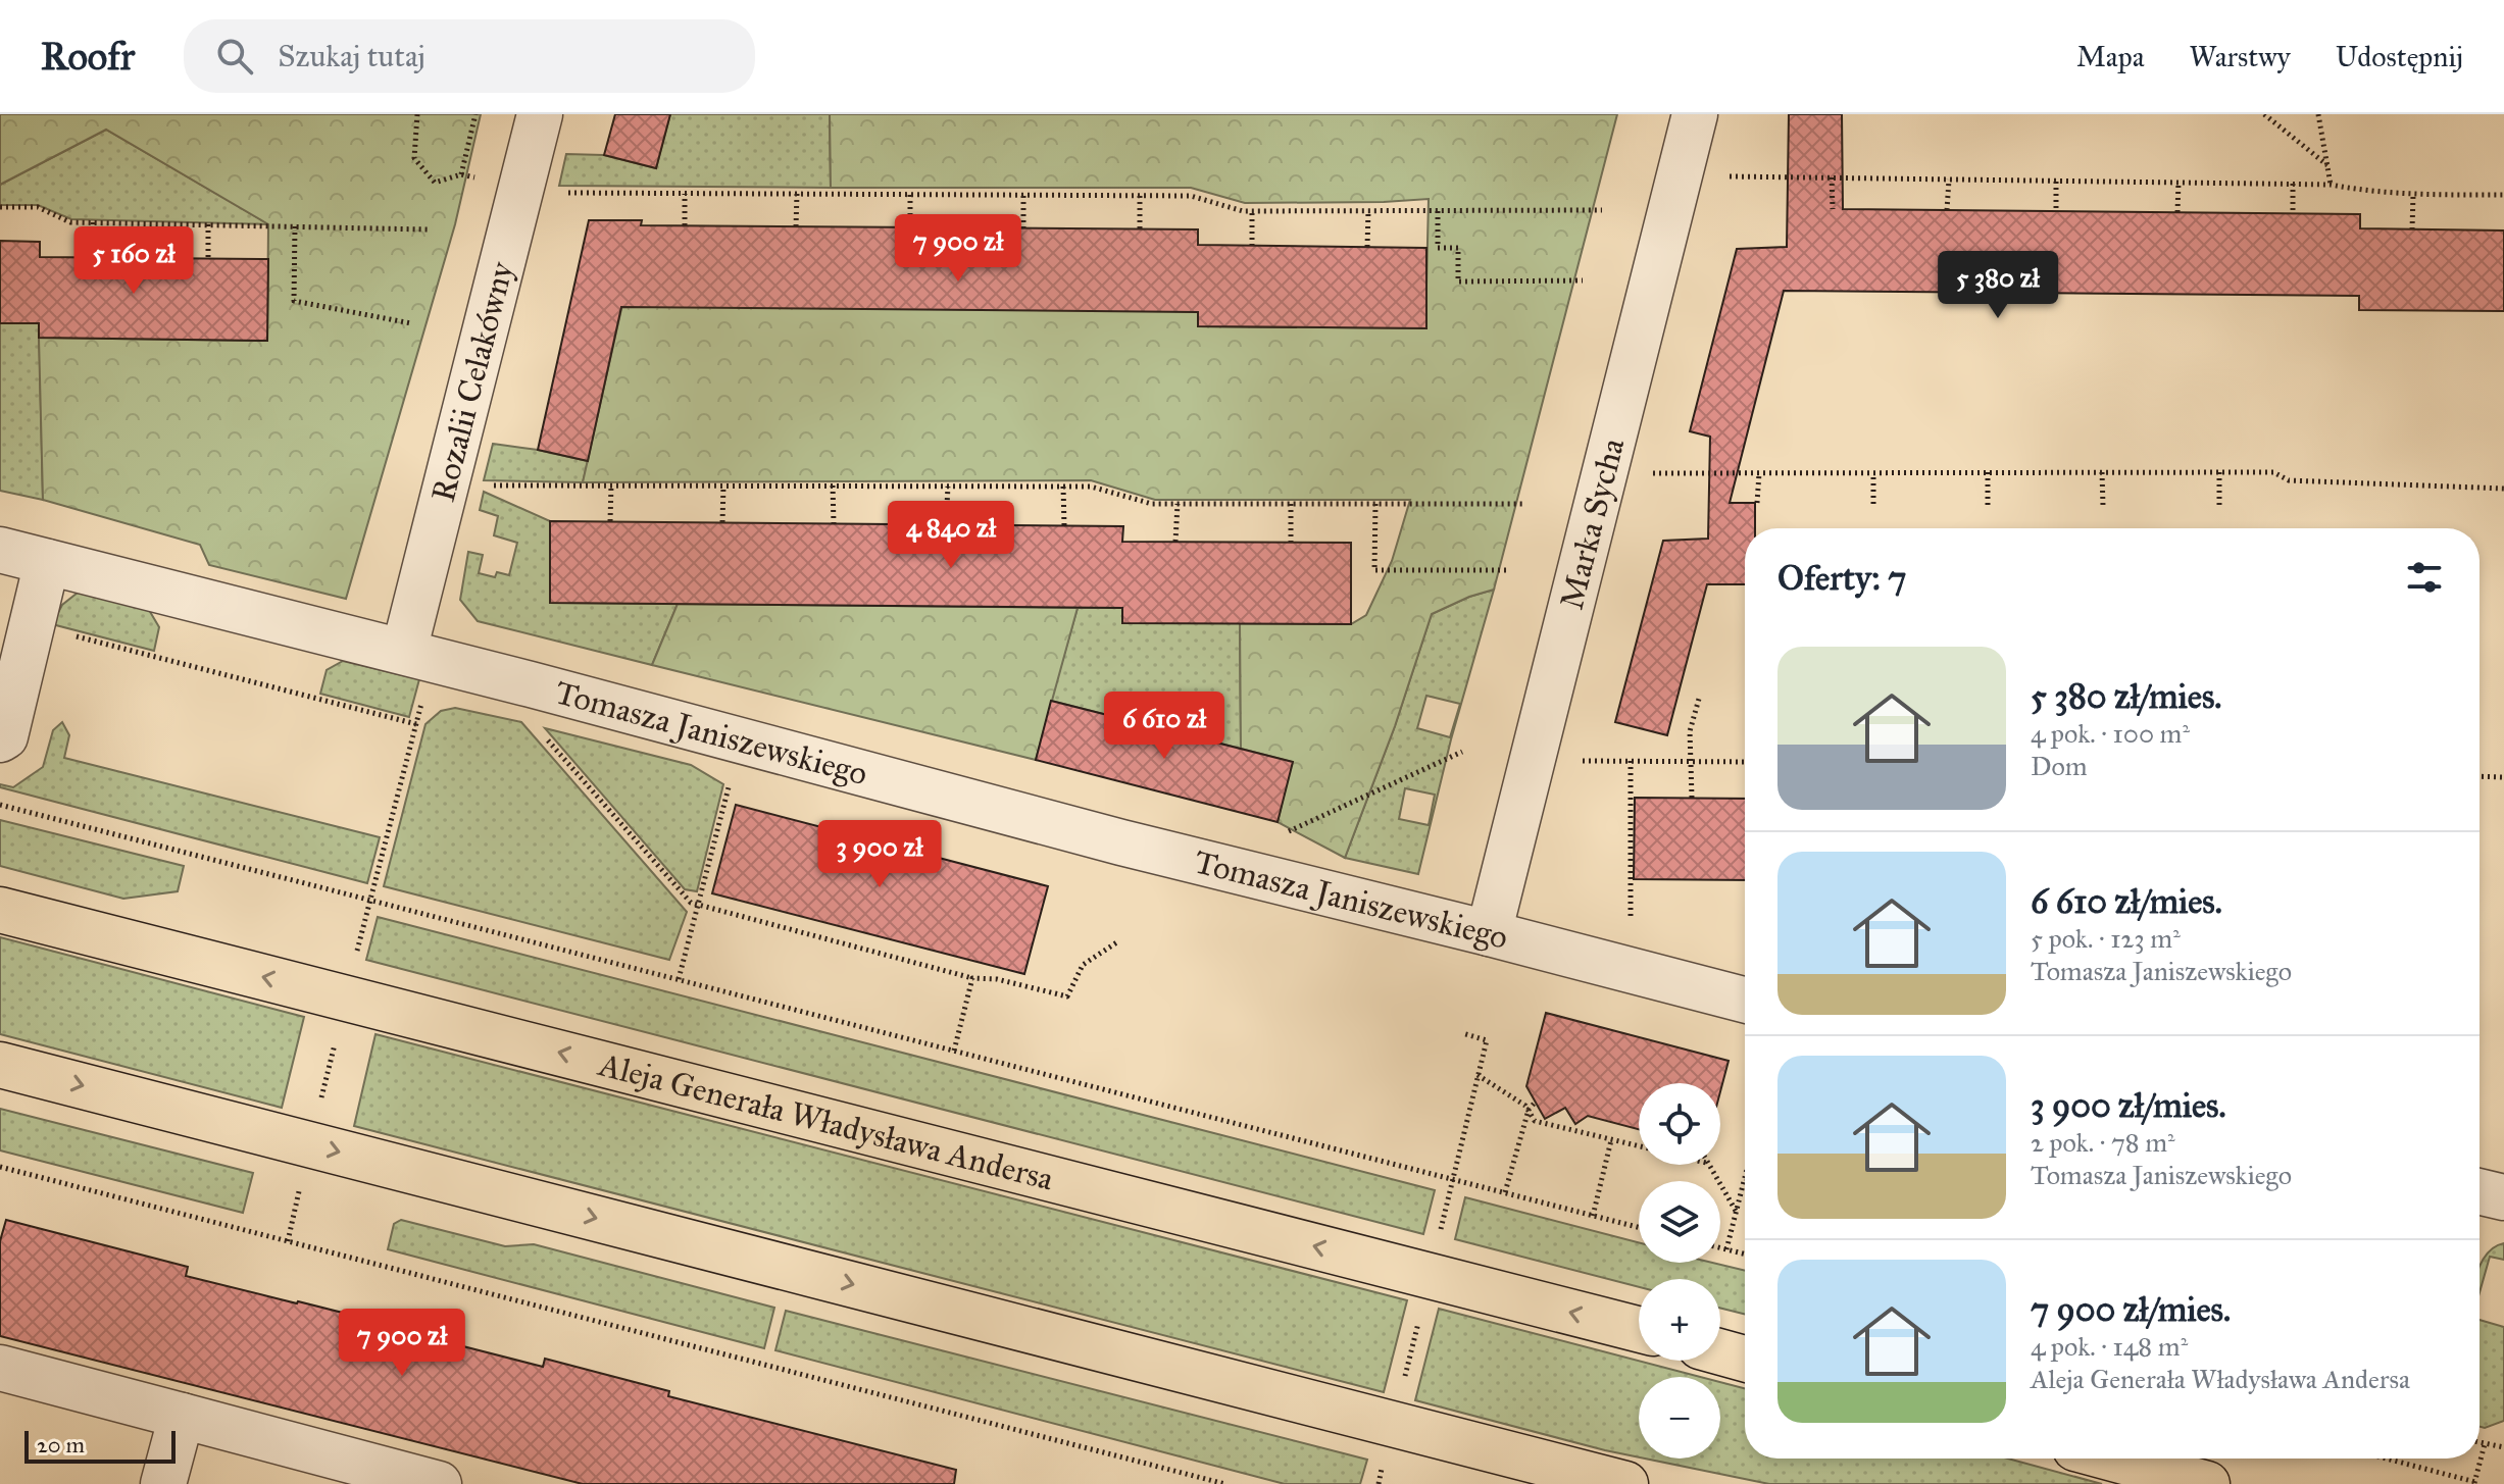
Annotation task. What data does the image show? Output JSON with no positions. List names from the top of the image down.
{
  "streets": {
    "main road": ["Aleja Generała Władysława Andersa"],
    "street": ["Rozalii Celakówny", "Marka Sycha", "Tomasza Janiszewskiego"]
  },
  "crossings": [
    ["Rozalii Celakówny", "Tomasza Janiszewskiego"],
    ["Marka Sycha", "Tomasza Janiszewskiego"]
  ],
  "scale_bar": "20 m",
  "page": {
    "header": "Roofr",
    "search": "Szukaj tutaj",
    "nav": ["Mapa", "Warstwy", "Udostępnij"],
    "price": [
      "7 900 zł",
      "5 160 zł",
      "5 380 zł",
      "4 840 zł",
      "6 610 zł",
      "3 900 zł",
      "7 900 zł"
    ],
    "heading": "Oferty: 7",
    "list": [
      {
        "name": "5 380 zł/mies.",
        "note": "4 pok. · 100 m² · Dom"
      },
      {
        "name": "6 610 zł/mies.",
        "note": "5 pok. · 123 m² · Tomasza Janiszewskiego"
      },
      {
        "name": "3 900 zł/mies.",
        "note": "2 pok. · 78 m² · Tomasza Janiszewskiego"
      },
      {
        "name": "7 900 zł/mies.",
        "note": "4 pok. · 148 m² · Aleja Generała Władysława Andersa"
      }
    ],
    "map_buttons": ["+", "−"],
    "scale": "20 m"
  }
}
